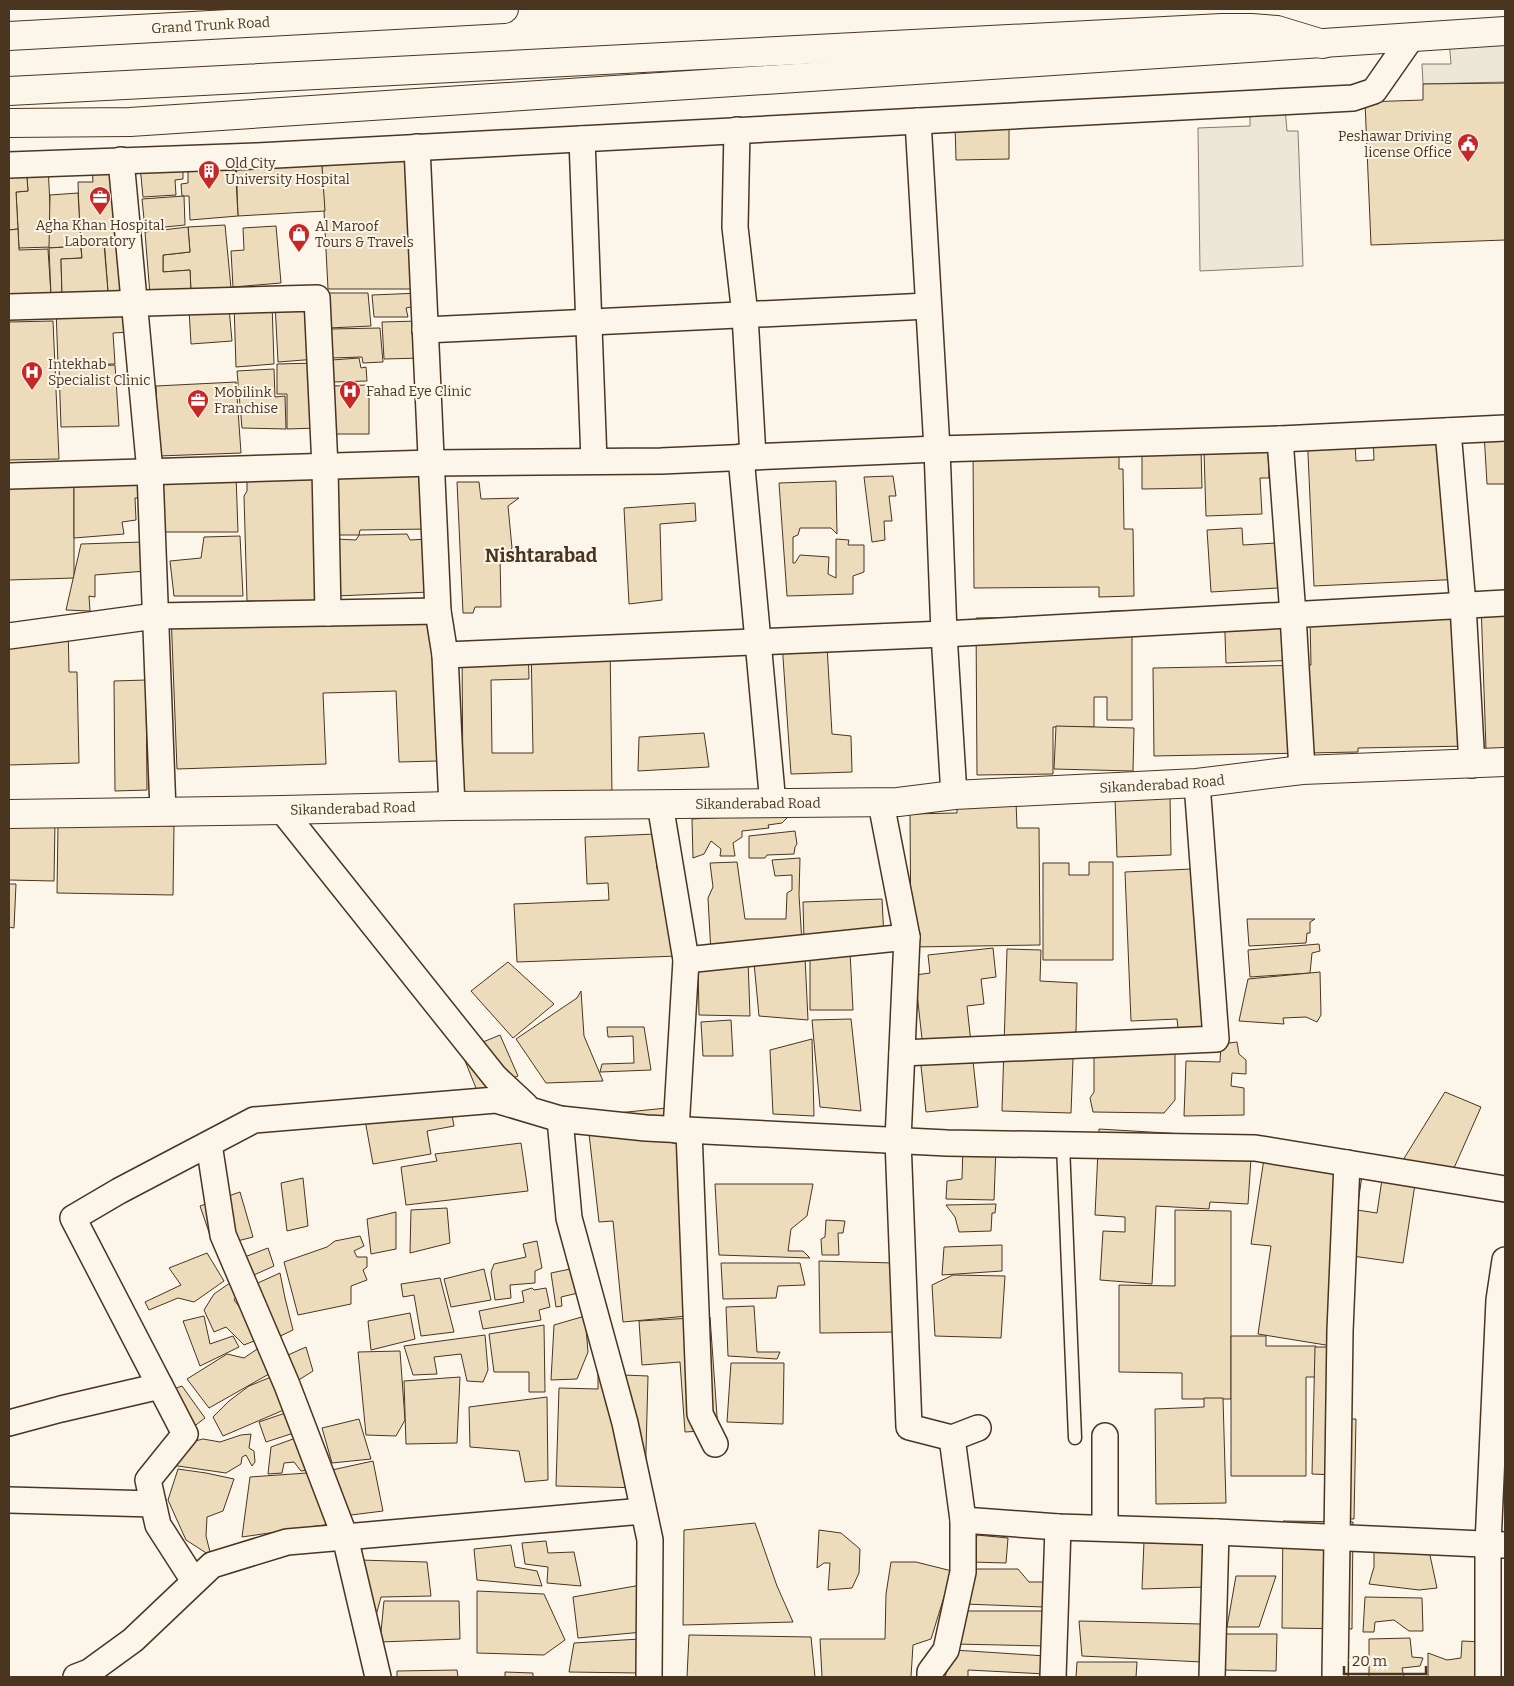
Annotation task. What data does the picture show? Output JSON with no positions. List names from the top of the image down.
{
  "streets": {
    "main road": ["Grand Trunk Road", "Sikanderabad Road"]
  },
  "districts": ["Nishtarabad"],
  "places": {
    "public building": ["Peshawar Driving license Office"],
    "building": ["Old City University Hospital"],
    "office": ["Agha Khan Hospital Laboratory", "Mobilink Franchise"],
    "shop": ["Al Maroof Tours & Travels"],
    "hospital": ["Intekhab Specialist Clinic", "Fahad Eye Clinic"]
  },
  "scale_bar": "20 m"
}
